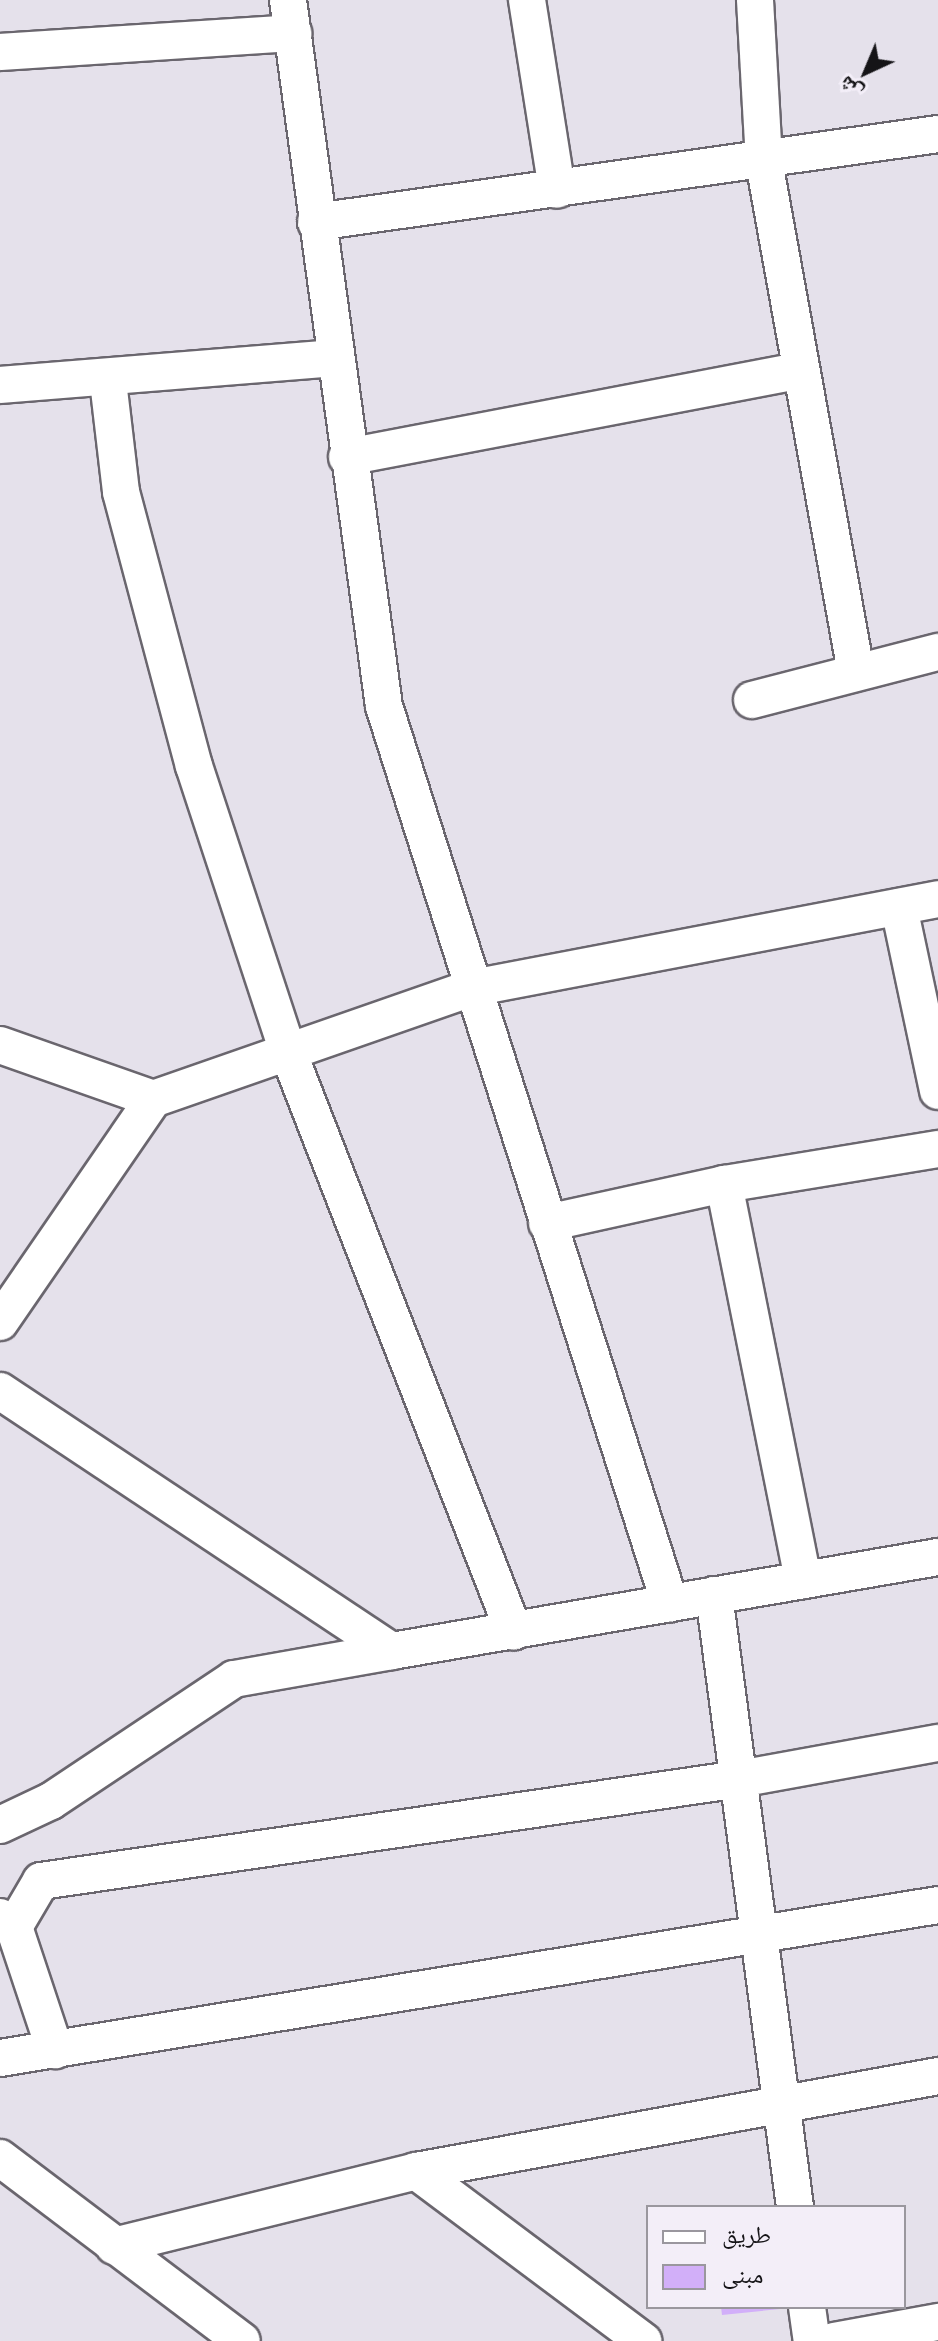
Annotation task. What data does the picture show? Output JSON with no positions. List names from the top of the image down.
{
  "legend": ["طريق", "مبنى"],
  "north": "bottom left"
}
